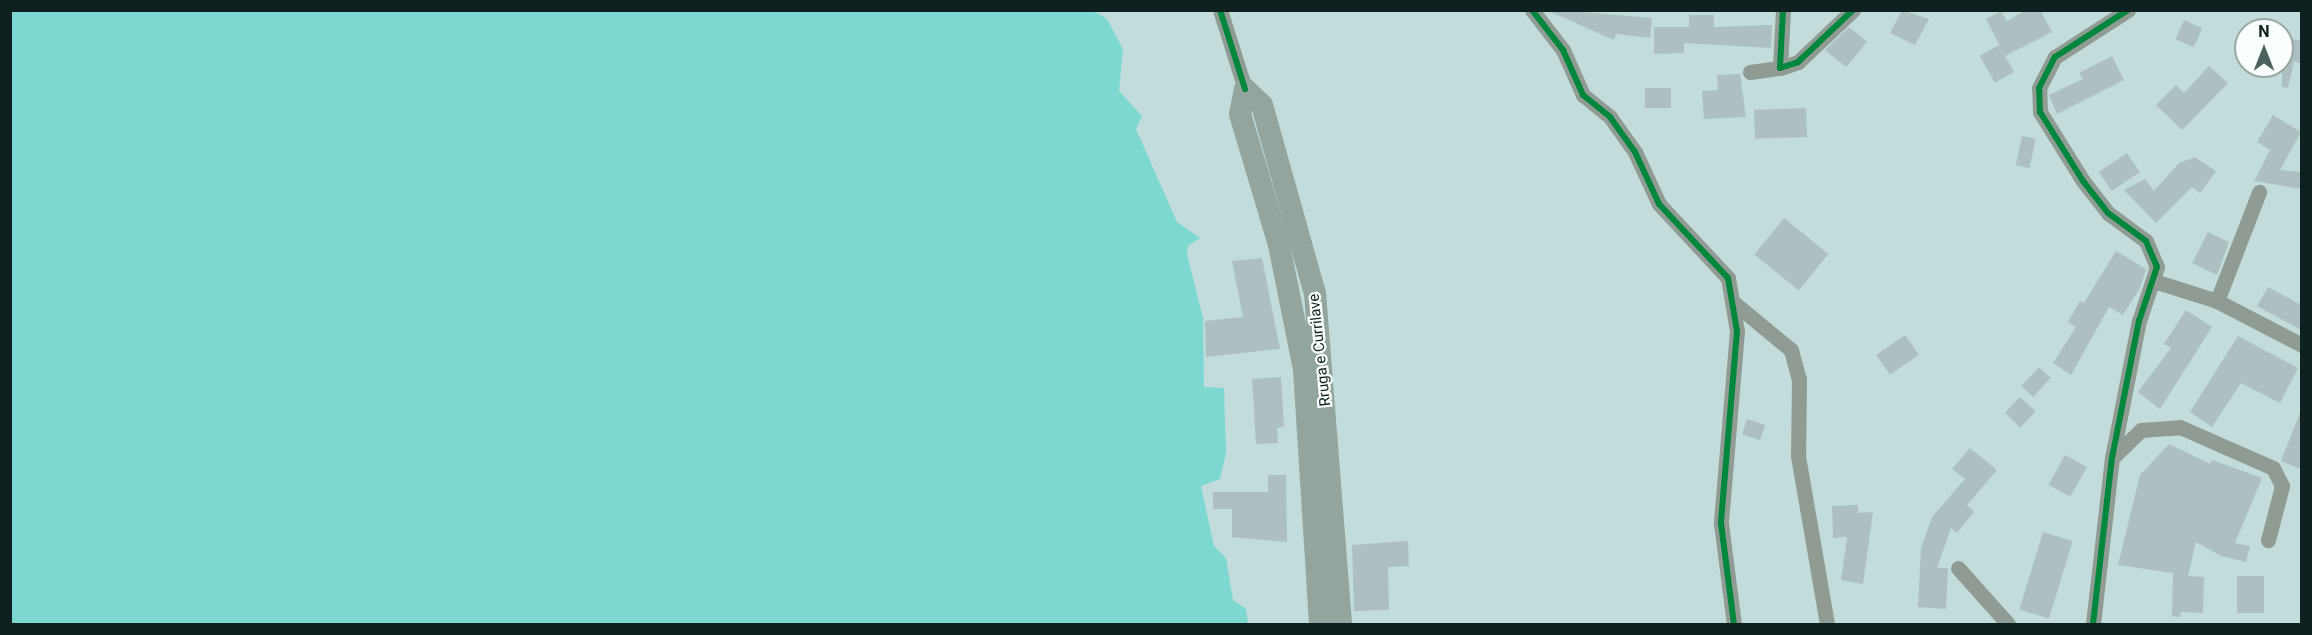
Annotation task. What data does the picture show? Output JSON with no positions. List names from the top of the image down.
{
  "streets": {
    "main road": ["Rruga e Currilave"]
  },
  "north": "top"
}
